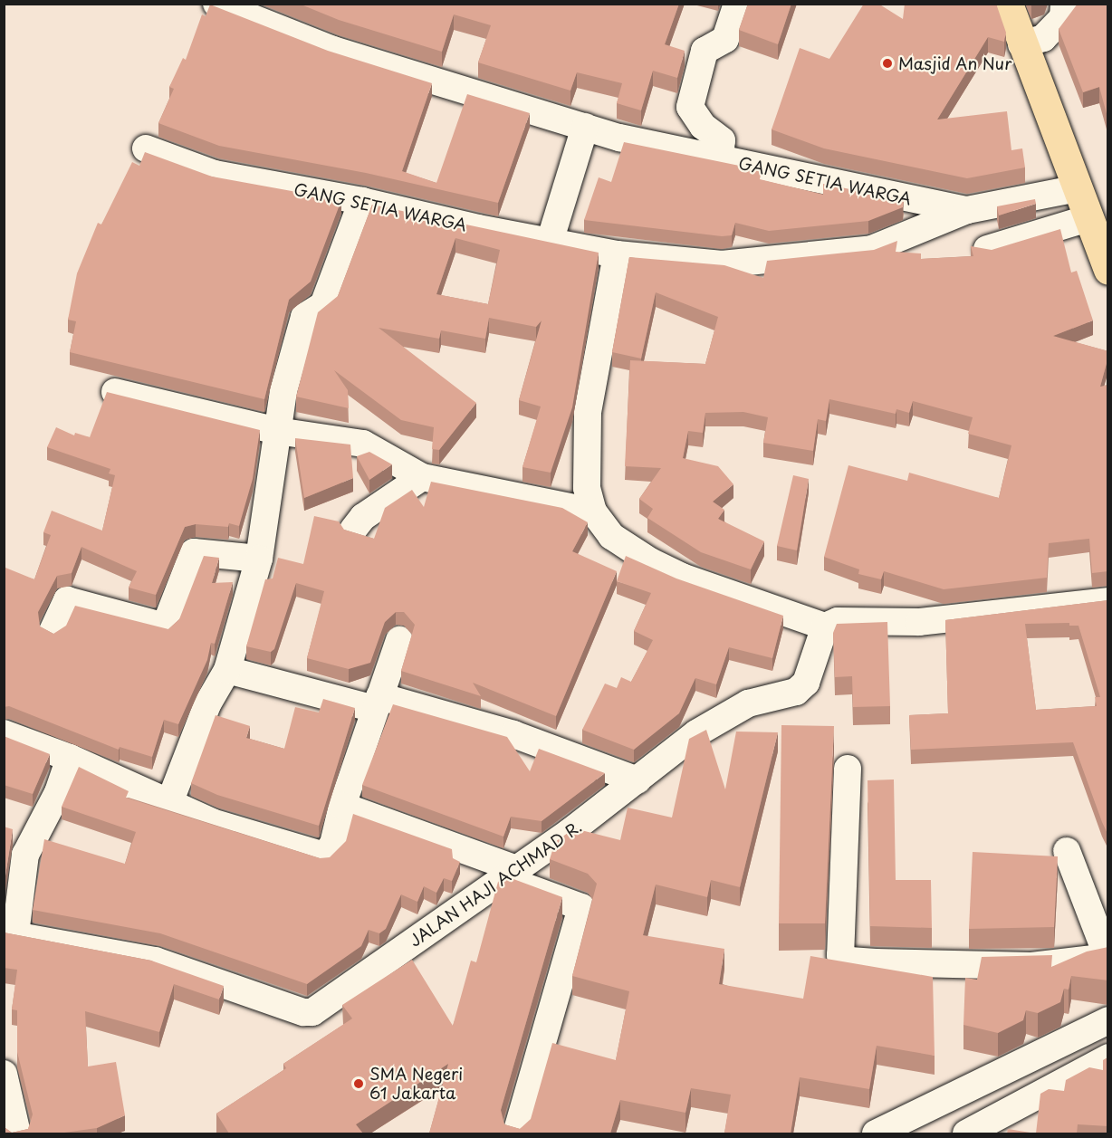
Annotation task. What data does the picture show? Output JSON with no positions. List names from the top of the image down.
{
  "streets": {
    "street": ["GANG SETIA WARGA", "JALAN HAJI ACHMAD R."]
  },
  "places": ["Masjid An Nur", "SMA Negeri 61 Jakarta"]
}
